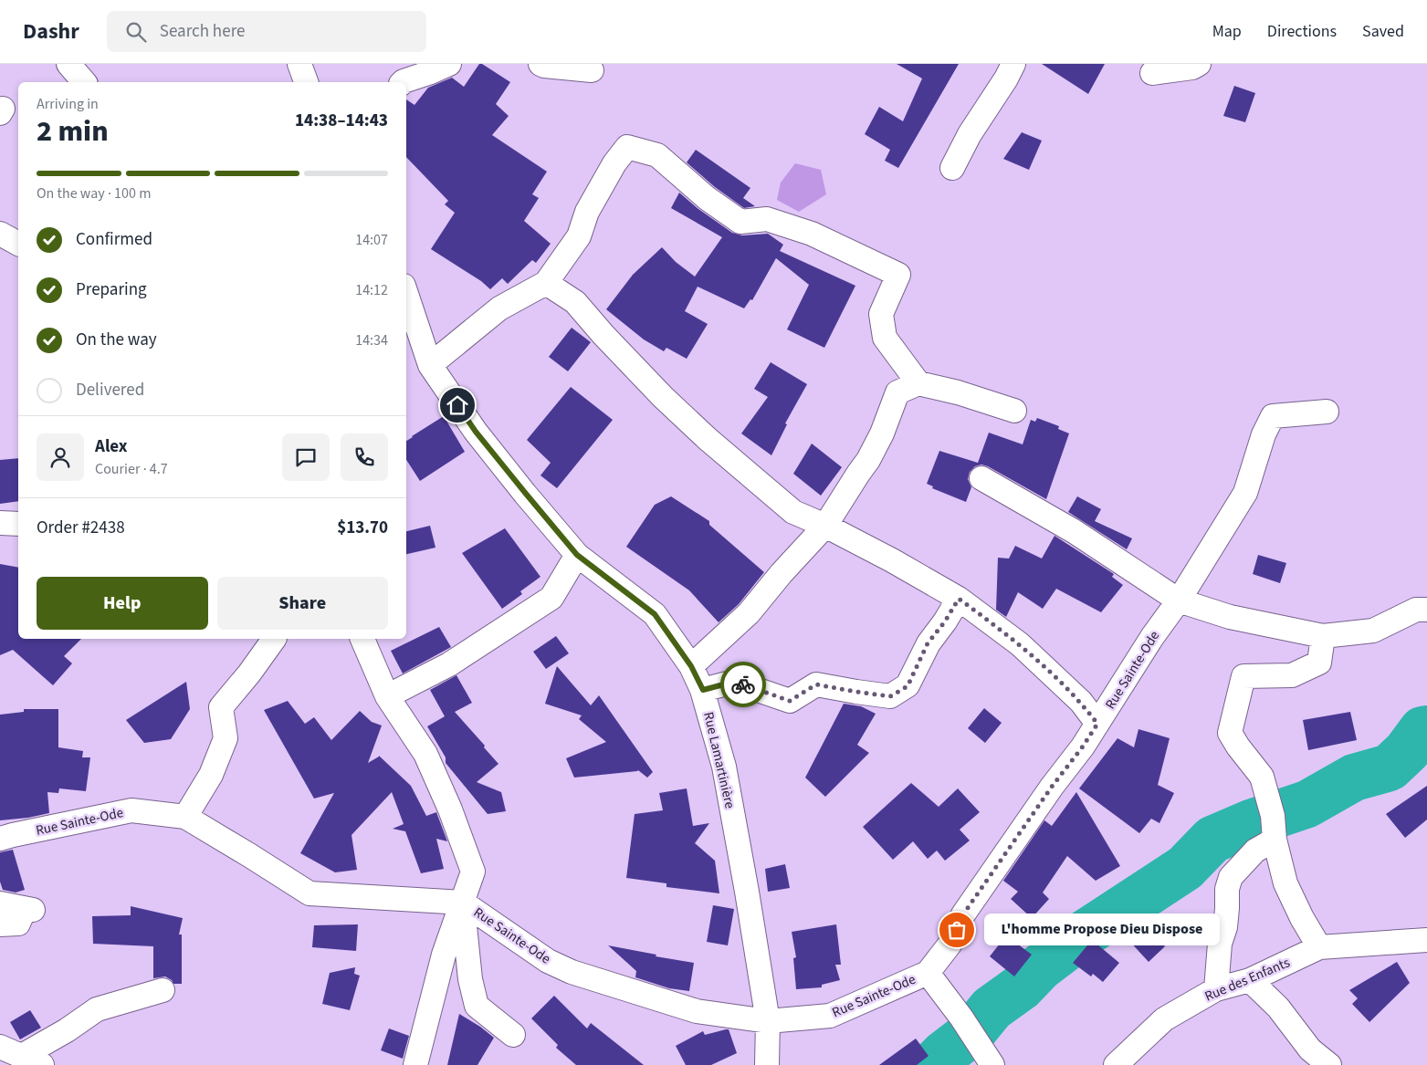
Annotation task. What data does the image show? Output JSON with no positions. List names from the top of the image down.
{
  "streets": {
    "street": ["Rue Sainte-Ode", "Rue Lamartinière", "Rue des Enfants"]
  },
  "crossings": [
    ["Rue Sainte-Ode", "Rue Lamartinière"]
  ],
  "places": ["L'homme Propose Dieu Dispose"],
  "page": {
    "header": "Dashr",
    "search": "Search here",
    "nav": ["Map", "Directions", "Saved"],
    "heading": ["2 min", "Arriving in", "14:38–14:43"],
    "panel": [
      "Alex",
      "Courier · 4.7",
      "Order #2438",
      "$13.70"
    ],
    "bar": "On the way · 100 m",
    "list": [
      ["Confirmed", "14:07"],
      ["Preparing", "14:12"],
      ["On the way", "14:34"],
      "Delivered"
    ],
    "buttons": ["Help", "Share"],
    "bubble": "L'homme Propose Dieu Dispose"
  }
}
